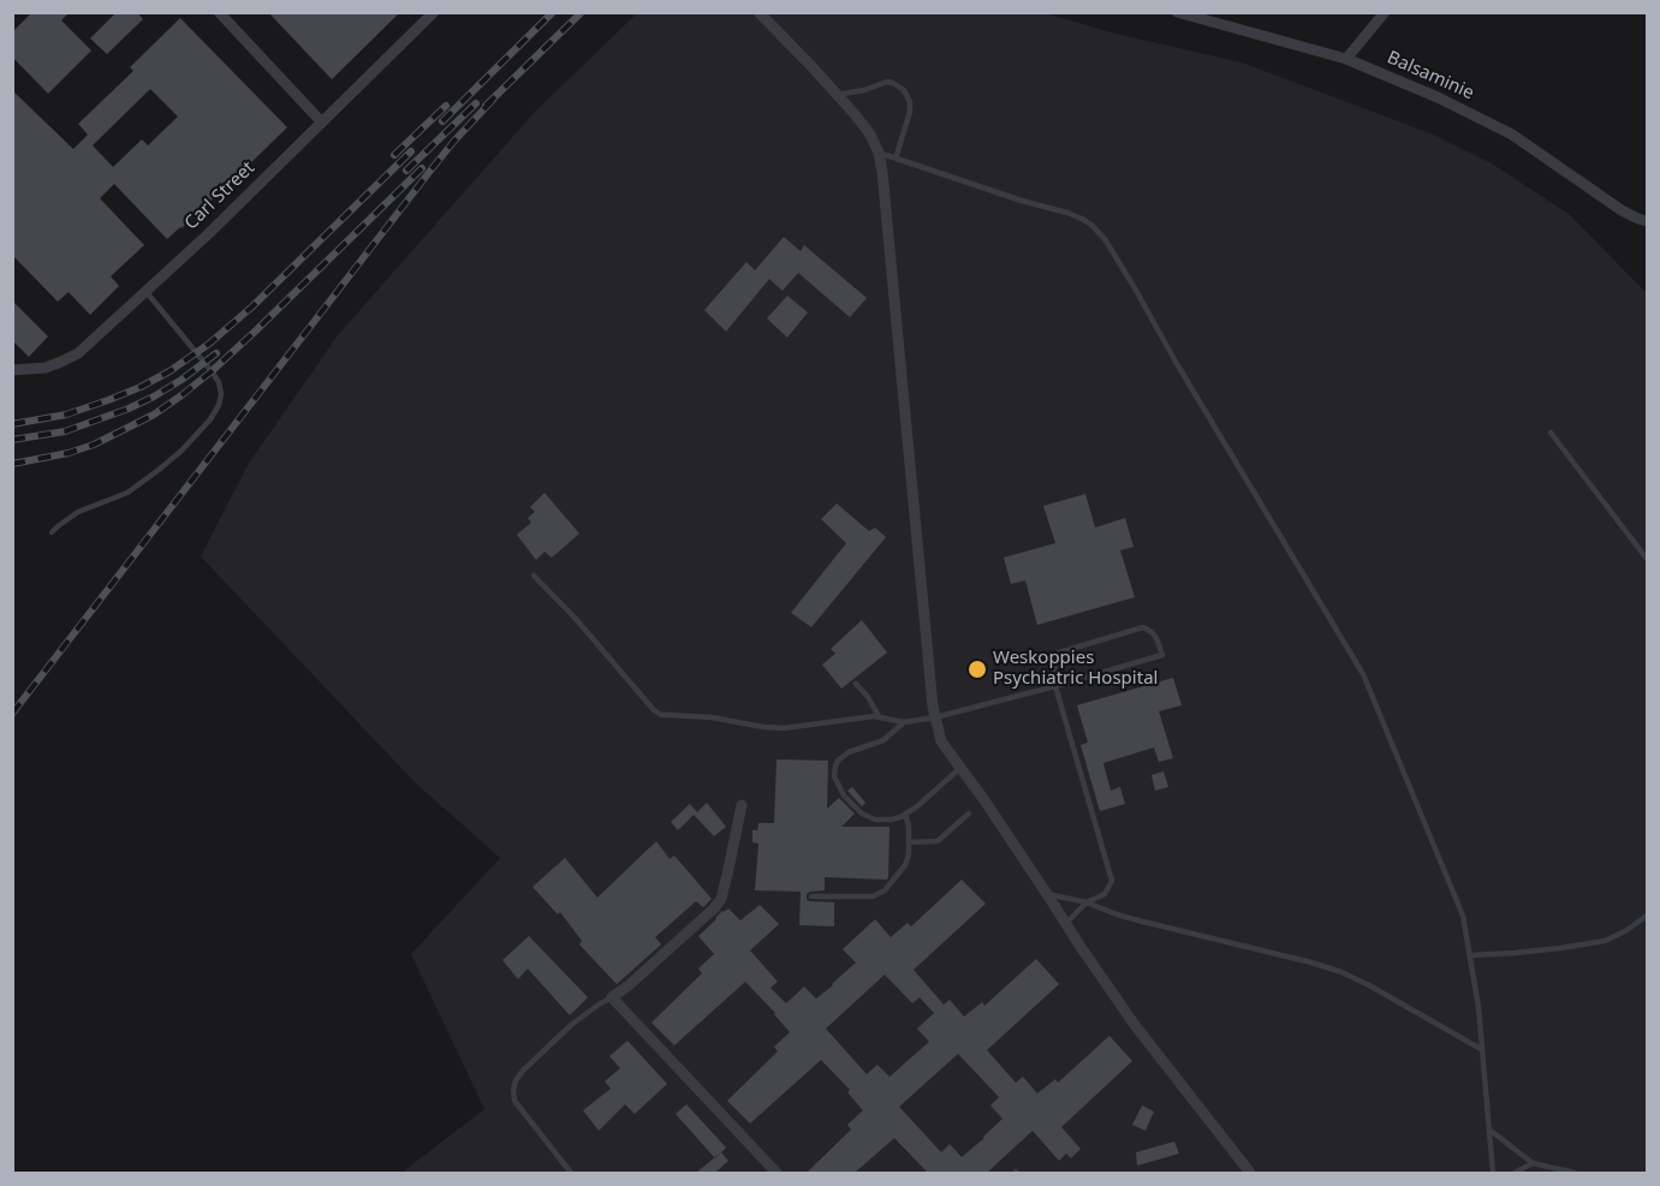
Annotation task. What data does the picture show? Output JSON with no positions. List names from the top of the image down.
{
  "streets": {
    "street": ["Balsaminie", "Carl Street"]
  },
  "places": ["Weskoppies Psychiatric Hospital"]
}
